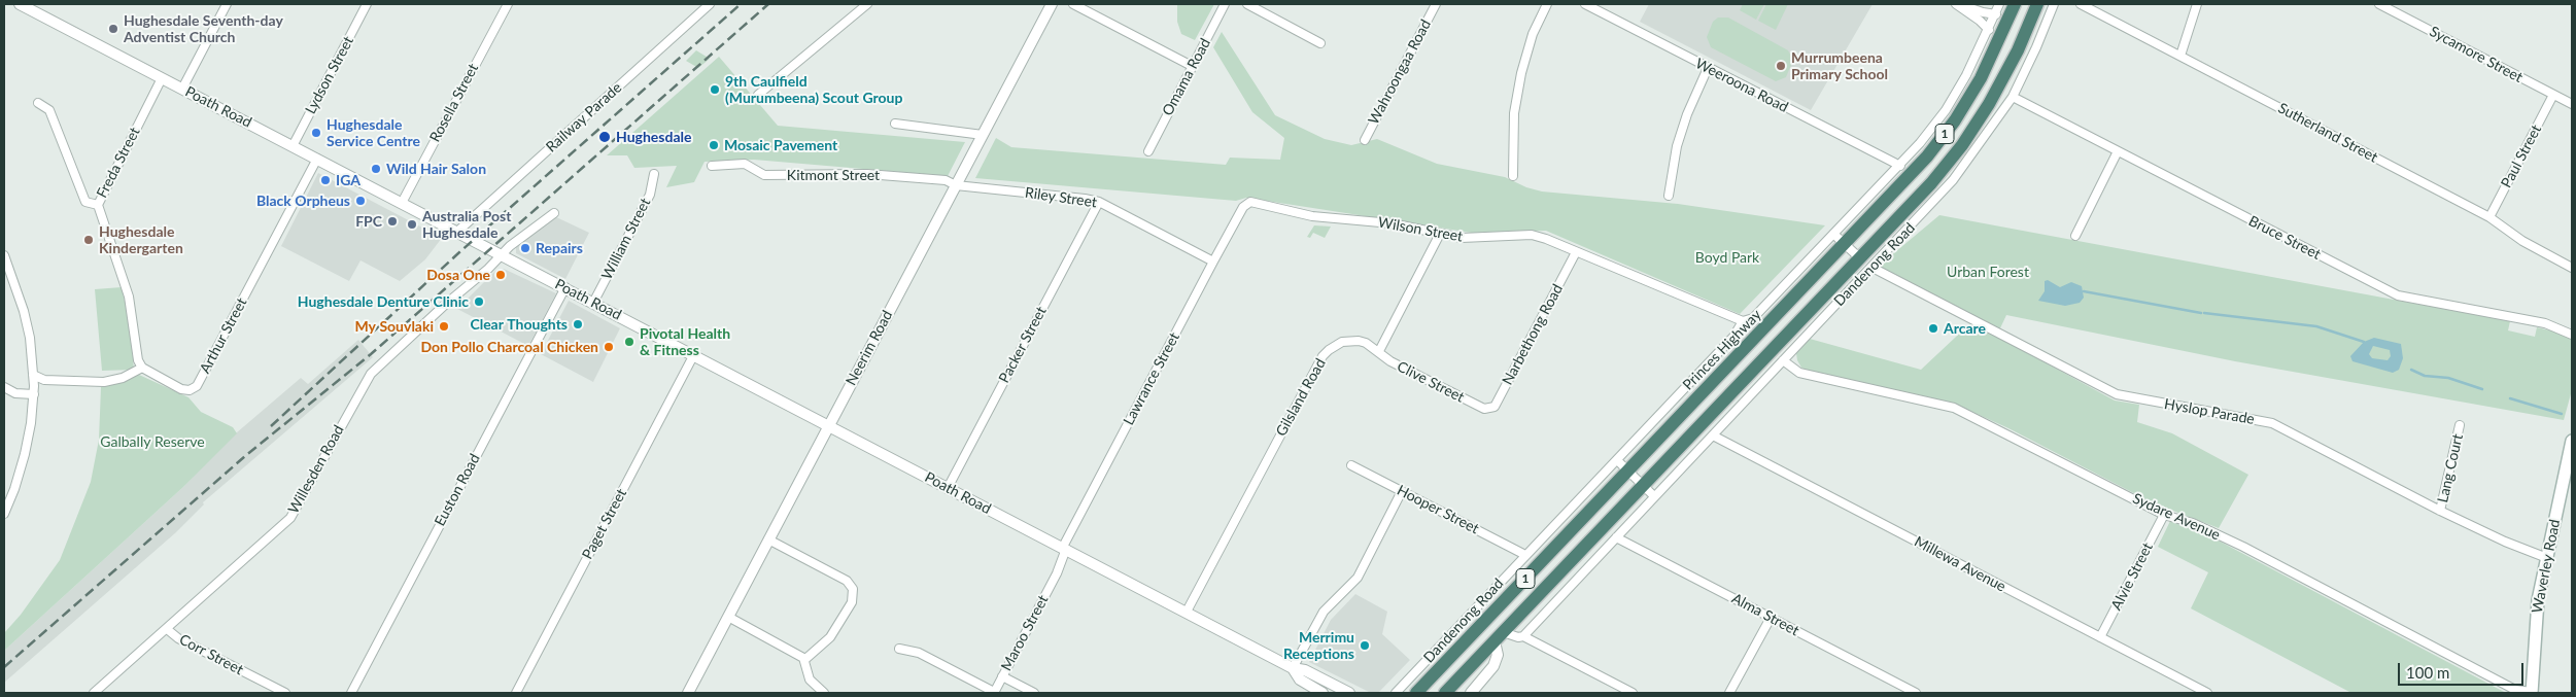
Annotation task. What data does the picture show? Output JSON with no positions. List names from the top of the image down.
{
  "streets": {
    "highway": ["1", "Princes Highway"],
    "main road": ["Waverley Road"],
    "street": [
      "Sycamore Street",
      "Wahroongaa Road",
      "Lydson Street",
      "Omama Road",
      "Weeroona Road",
      "Rosella Street",
      "Poath Road",
      "Railway Parade",
      "Sutherland Street",
      "Paul Street",
      "Freda Street",
      "Kitmont Street",
      "Riley Street",
      "Wilson Street",
      "Bruce Street",
      "William Street",
      "Dandenong Road",
      "Narbethong Road",
      "Arthur Street",
      "Packer Street",
      "Neerim Road",
      "Lawrance Street",
      "Clive Street",
      "Gilsland Road",
      "Hyslop Parade",
      "Lang Court",
      "Willesden Road",
      "Euston Road",
      "Hooper Street",
      "Sydare Avenue",
      "Paget Street",
      "Millewa Avenue",
      "Alvie Street",
      "Alma Street",
      "Maroo Street",
      "Corr Street"
    ]
  },
  "crossings": [
    ["Sycamore Street", "Paul Street"],
    ["Lydson Street", "Poath Road"],
    ["Weeroona Road", "Dandenong Road"],
    ["Rosella Street", "Poath Road"],
    ["Poath Road", "Railway Parade"],
    ["Poath Road", "Freda Street"],
    ["Poath Road", "William Street"],
    ["Poath Road", "Arthur Street"],
    ["Poath Road", "Packer Street"],
    ["Poath Road", "Neerim Road"],
    ["Poath Road", "Lawrance Street"],
    ["Poath Road", "Gilsland Road"],
    ["Poath Road", "Willesden Road"],
    ["Poath Road", "Euston Road"],
    ["Poath Road", "Paget Street"],
    ["Poath Road", "Maroo Street"],
    ["Sutherland Street", "Paul Street"],
    ["1", "Dandenong Road"],
    ["Freda Street", "Arthur Street"],
    ["Kitmont Street", "Riley Street"],
    ["Kitmont Street", "Neerim Road"],
    ["Riley Street", "Packer Street"],
    ["Riley Street", "Neerim Road"],
    ["Riley Street", "Lawrance Street"],
    ["Wilson Street", "Dandenong Road"],
    ["Wilson Street", "Narbethong Road"],
    ["Wilson Street", "Lawrance Street"],
    ["Bruce Street", "Dandenong Road"],
    ["Dandenong Road", "Princes Highway"],
    ["Dandenong Road", "Hyslop Parade"],
    ["Dandenong Road", "Hooper Street"],
    ["Dandenong Road", "Sydare Avenue"],
    ["Dandenong Road", "Millewa Avenue"],
    ["Dandenong Road", "Alma Street"],
    ["Narbethong Road", "Clive Street"],
    ["Lawrance Street", "Maroo Street"],
    ["Clive Street", "Gilsland Road"],
    ["Hyslop Parade", "Lang Court"],
    ["Hyslop Parade", "Waverley Road"],
    ["Willesden Road", "Corr Street"],
    ["Sydare Avenue", "Waverley Road"],
    ["Sydare Avenue", "Alvie Street"],
    ["Millewa Avenue", "Alvie Street"]
  ],
  "parks": ["Boyd Park", "Urban Forest", "Galbally Reserve"],
  "places": [
    "Hughesdale Seventh-day Adventist Church",
    "Murrumbeena Primary School",
    "9th Caulfield (Murumbeena) Scout Group",
    "Hughesdale Service Centre",
    "Hughesdale",
    "Mosaic Pavement",
    "Wild Hair Salon",
    "IGA",
    "Black Orpheus",
    "FPC",
    "Australia Post Hughesdale",
    "Hughesdale Kindergarten",
    "Repairs",
    "Dosa One",
    "Hughesdale Denture Clinic",
    "Clear Thoughts",
    "My Souvlaki",
    "Arcare",
    "Pivotal Health & Fitness",
    "Don Pollo Charcoal Chicken",
    "Merrimu Receptions"
  ],
  "scale_bar": "100 m"
}
